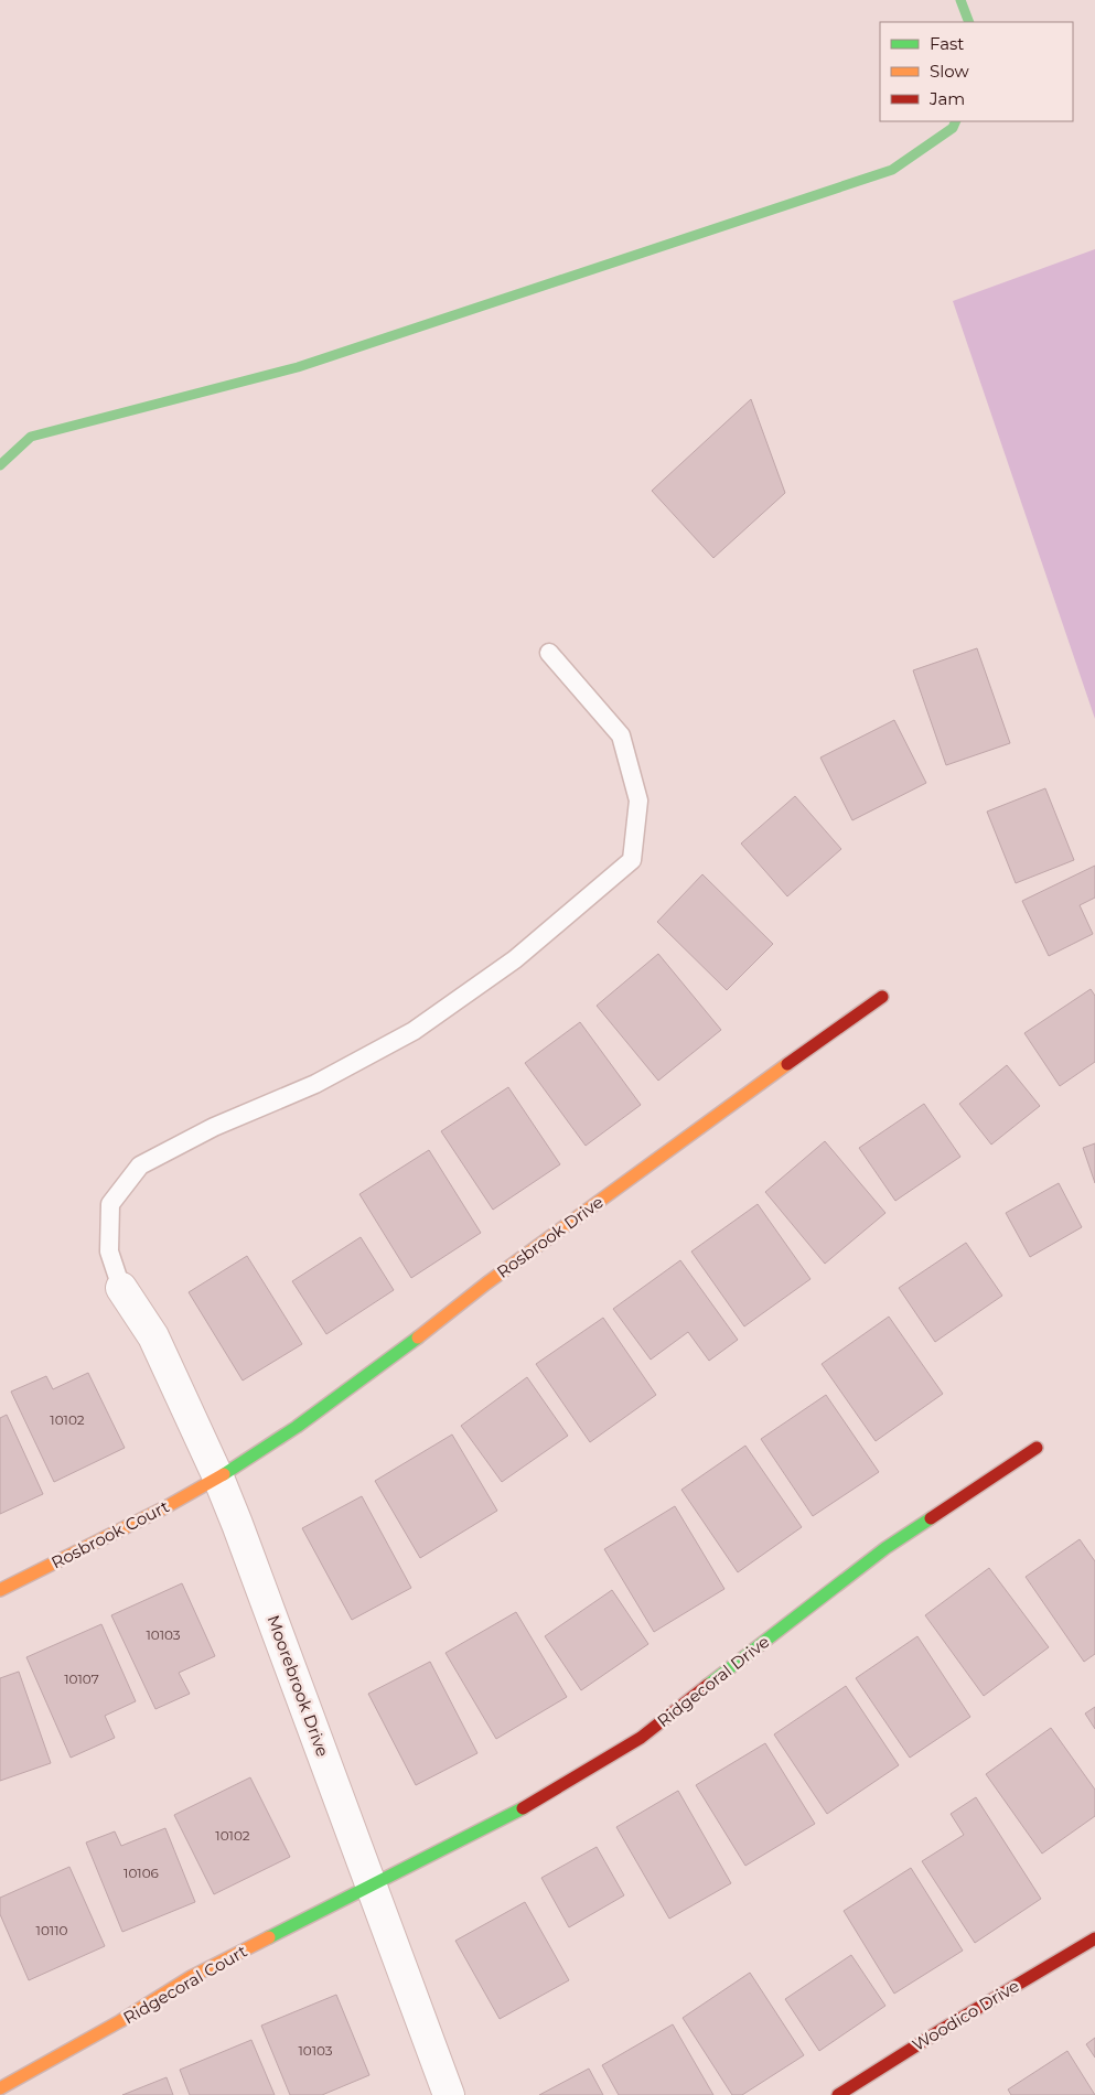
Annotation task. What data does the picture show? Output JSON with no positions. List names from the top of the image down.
{
  "streets": {
    "street": [
      "Rosbrook Drive",
      "Rosbrook Court",
      "Ridgecoral Drive",
      "Moorebrook Drive",
      "Ridgecoral Court",
      "Woodico Drive"
    ]
  },
  "crossings": [
    ["Rosbrook Drive", "Rosbrook Court"],
    ["Rosbrook Drive", "Moorebrook Drive"],
    ["Rosbrook Court", "Moorebrook Drive"],
    ["Ridgecoral Drive", "Moorebrook Drive"],
    ["Ridgecoral Drive", "Ridgecoral Court"],
    ["Moorebrook Drive", "Ridgecoral Court"]
  ],
  "house_numbers": [
    "10102",
    "10103",
    "10107",
    "10102",
    "10106",
    "10110",
    "10103"
  ],
  "legend": ["Fast", "Slow", "Jam"]
}
